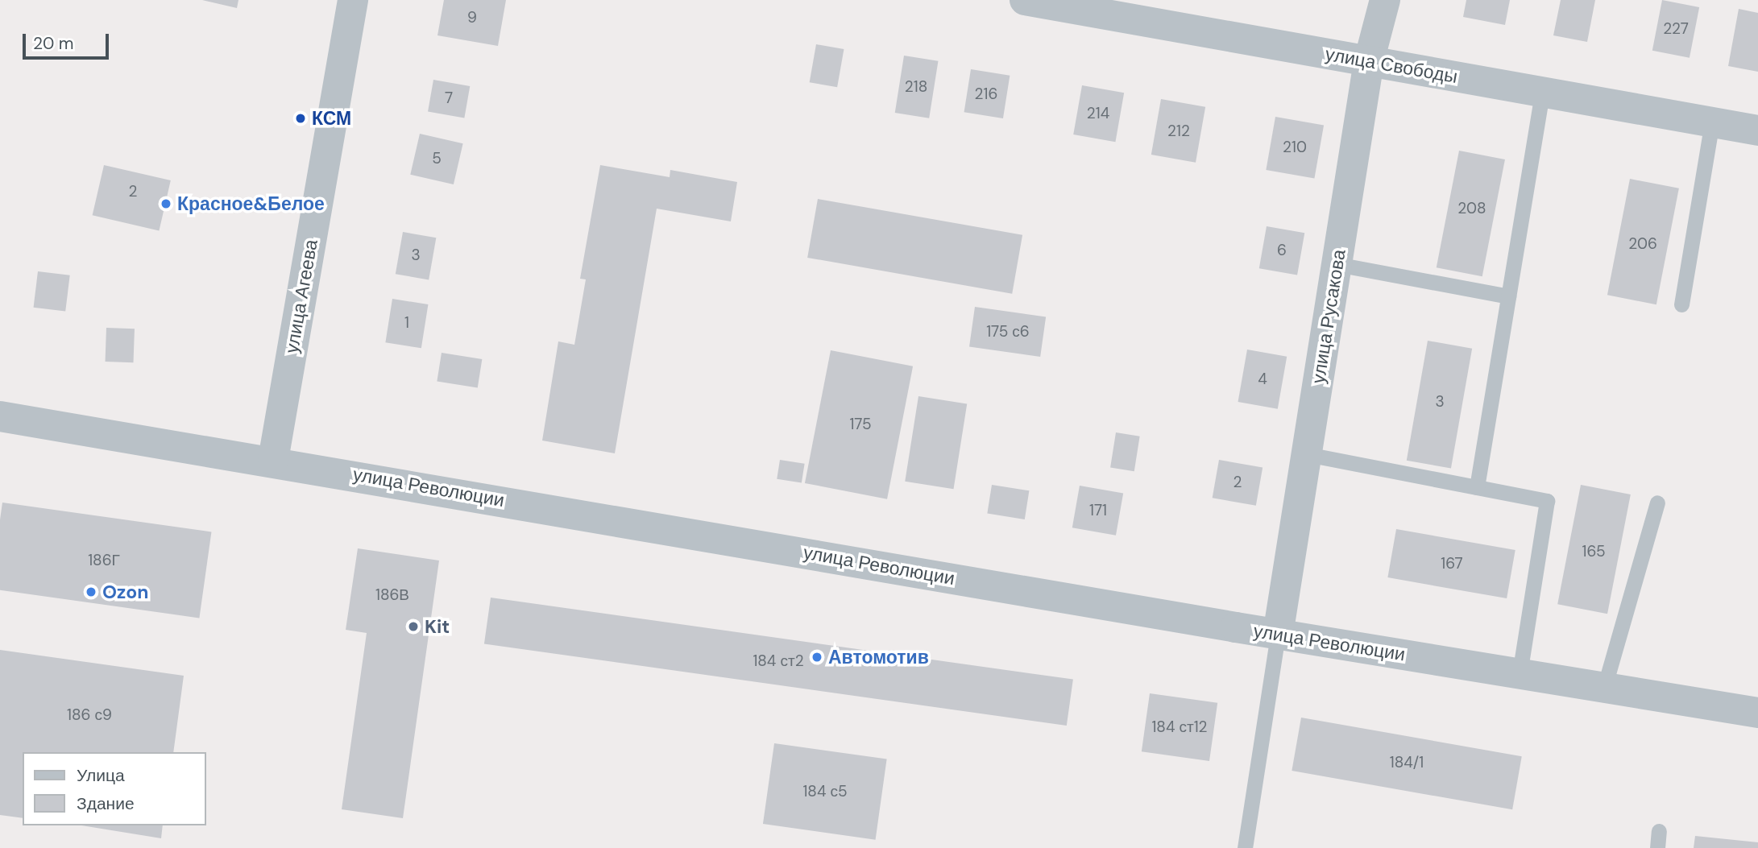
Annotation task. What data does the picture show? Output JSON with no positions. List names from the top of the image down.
{
  "streets": {
    "street": [
      "улица Свободы",
      "улица Агеева",
      "улица Русакова",
      "улица Революции"
    ]
  },
  "crossings": [
    ["улица Свободы", "улица Русакова"],
    ["улица Агеева", "улица Революции"],
    ["улица Русакова", "улица Революции"]
  ],
  "places": [
    "КСМ",
    "Красное&Белое",
    "Ozon",
    "Kit",
    "Автомотив"
  ],
  "house_numbers": [
    "9",
    "227",
    "218",
    "216",
    "7",
    "214",
    "212",
    "210",
    "5",
    "2",
    "208",
    "206",
    "6",
    "3",
    "1",
    "175 с6",
    "4",
    "3",
    "175",
    "2",
    "171",
    "165",
    "186Г",
    "167",
    "186В",
    "184 ст2",
    "186 с9",
    "184 ст12",
    "184/1",
    "184 с5"
  ],
  "legend": ["Улица", "Здание"],
  "scale_bar": "20 m"
}
